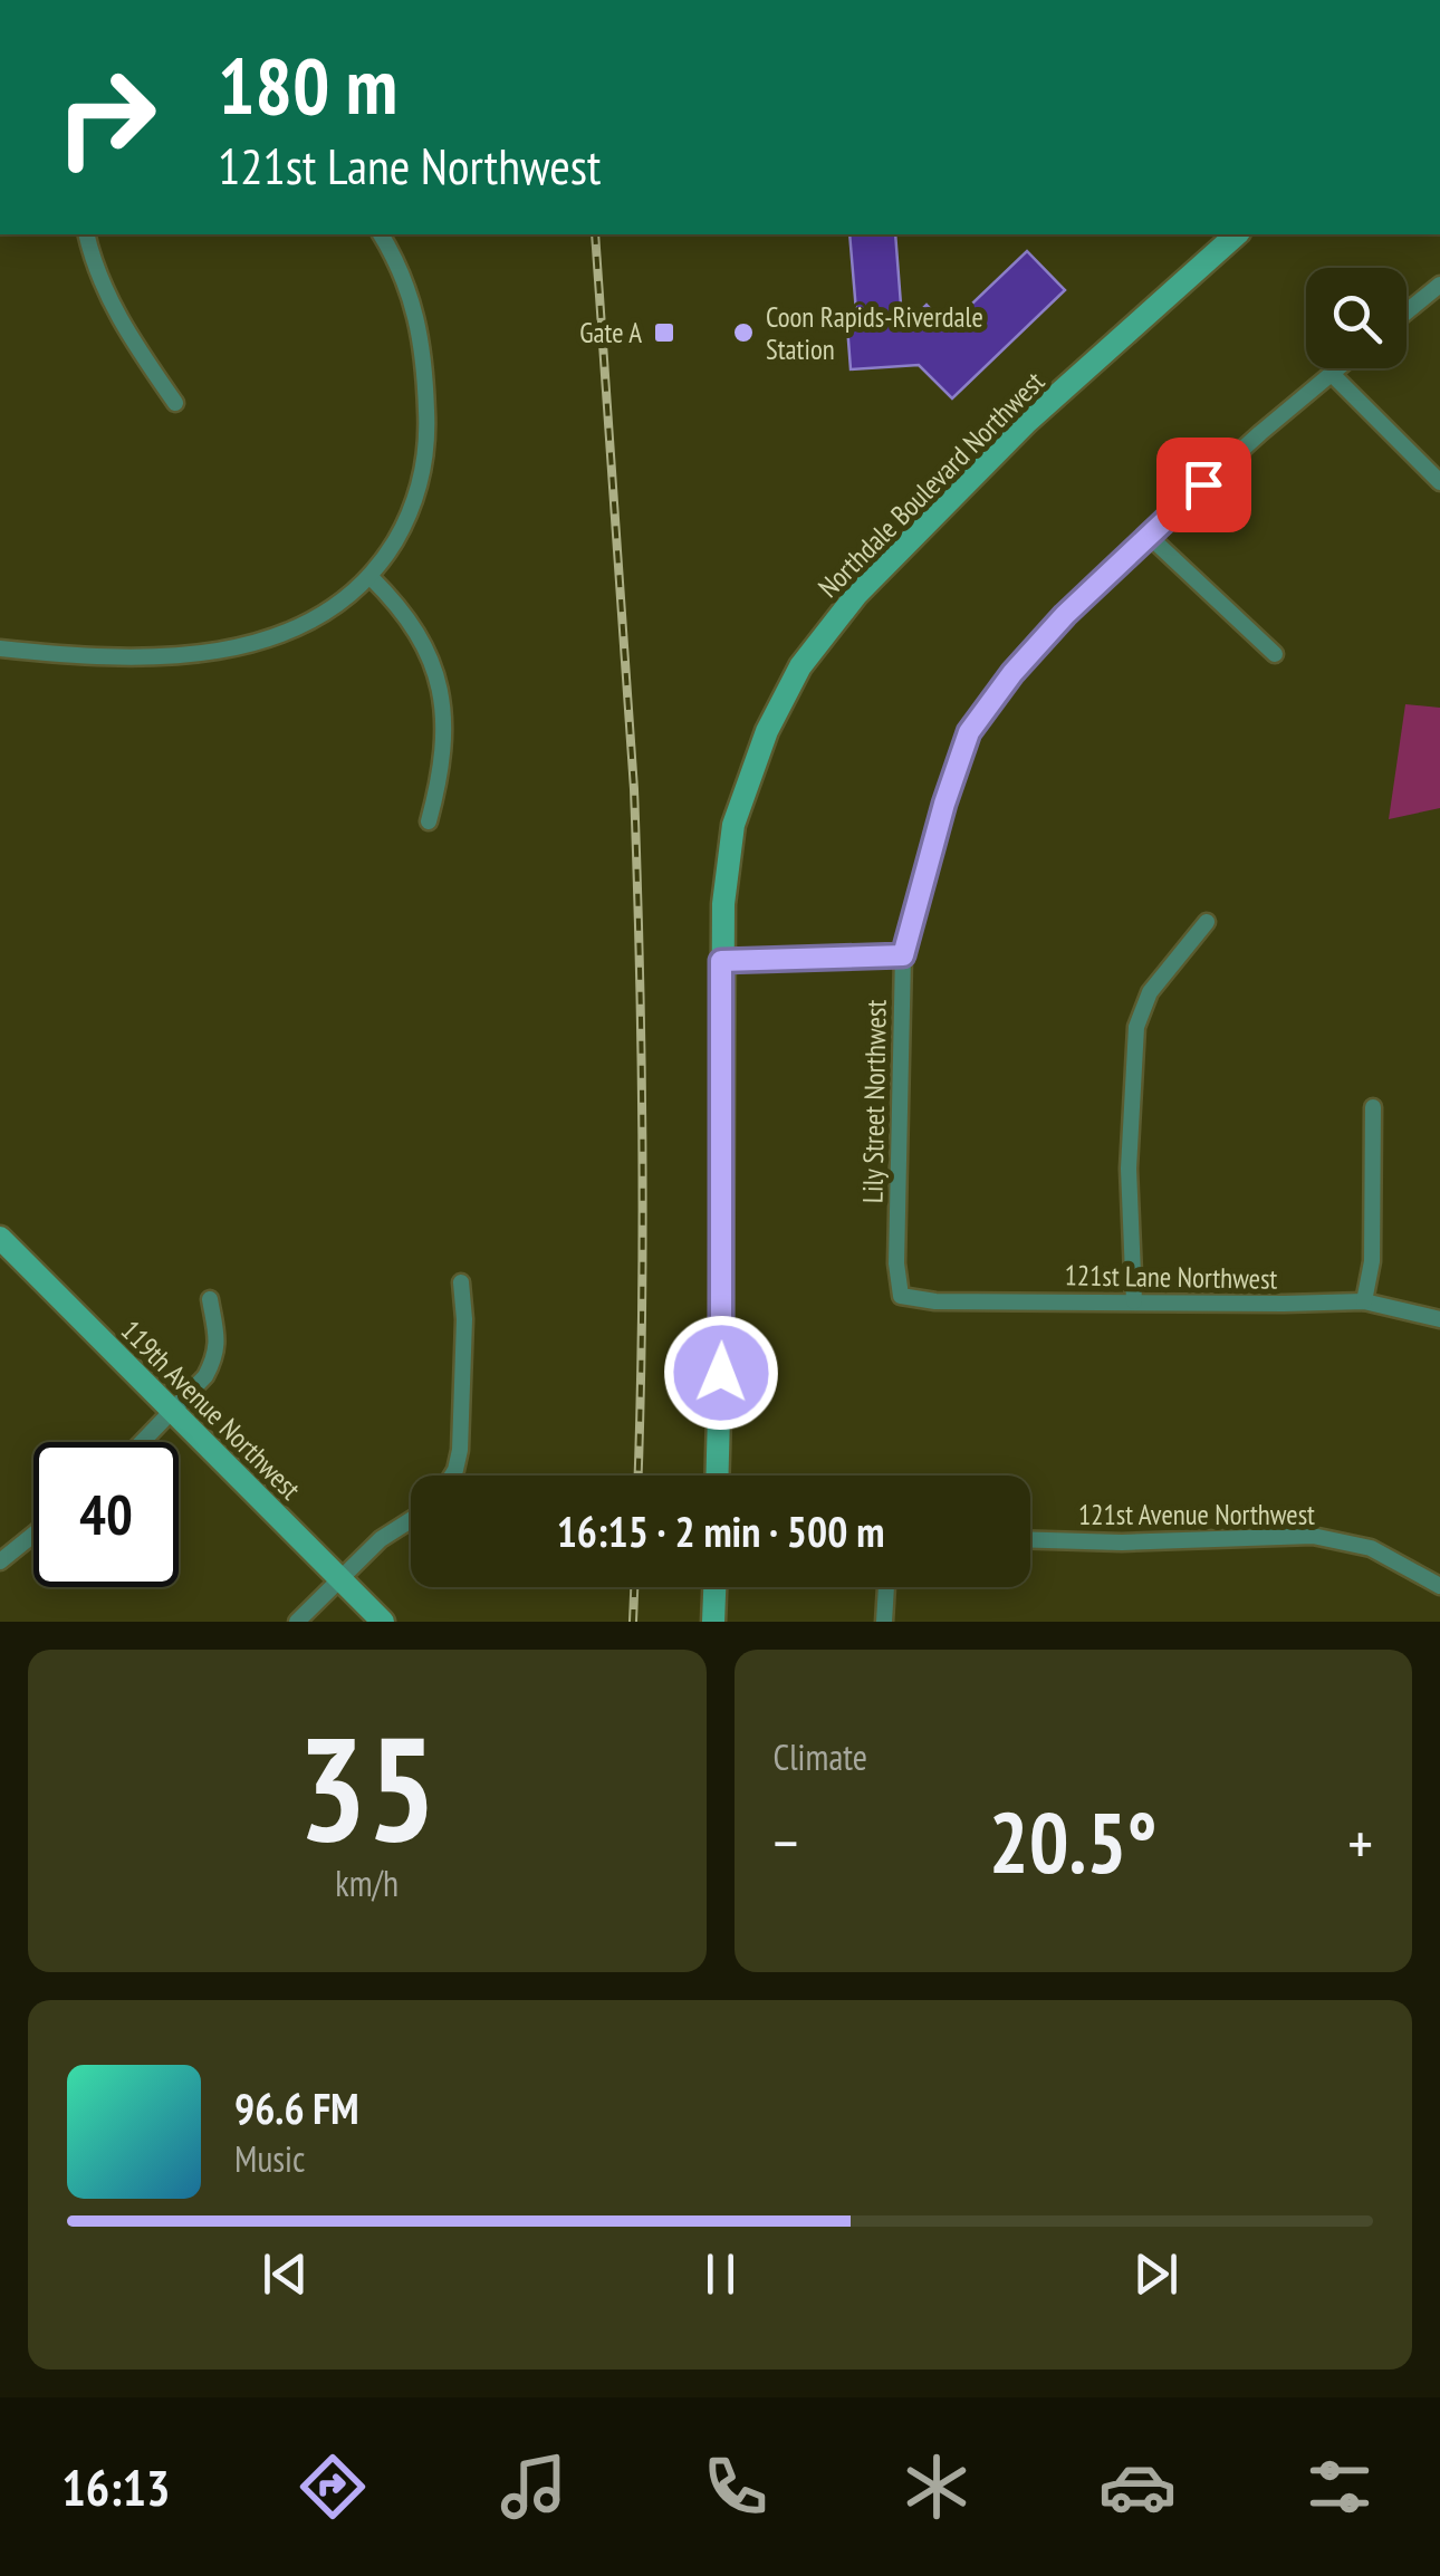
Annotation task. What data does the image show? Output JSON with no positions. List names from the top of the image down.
{
  "streets": {
    "street": [
      "Northdale Boulevard Northwest",
      "Lily Street Northwest",
      "121st Lane Northwest",
      "119th Avenue Northwest",
      "121st Avenue Northwest"
    ]
  },
  "crossings": [
    ["Lily Street Northwest", "121st Lane Northwest"]
  ],
  "places": {
    "transit": ["Gate A"],
    "other": ["Coon Rapids-Riverdale Station"]
  },
  "page": {
    "turn": ["180 m", "121st Lane Northwest"],
    "limit": "40",
    "trip": "16:15 · 2 min · 500 m",
    "tile": [
      ["35", "km/h"],
      "Climate"
    ],
    "heat": ["−", "20.5°", "+"],
    "song": ["96.6 FM", "Music"],
    "tabs": "16:13"
  }
}
